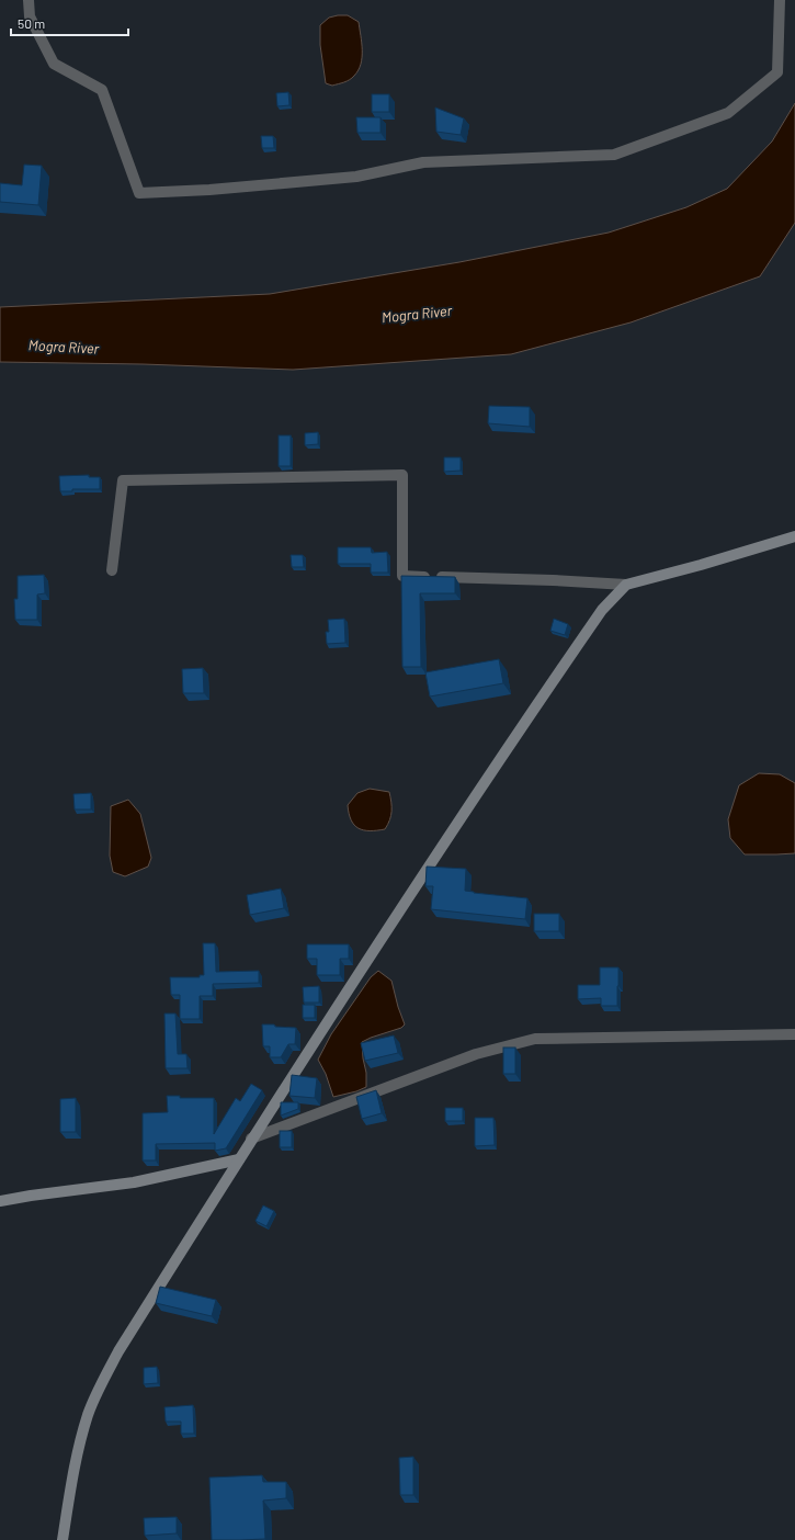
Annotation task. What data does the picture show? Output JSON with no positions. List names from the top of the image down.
{
  "water": ["Mogra River"],
  "scale_bar": "50 m"
}
